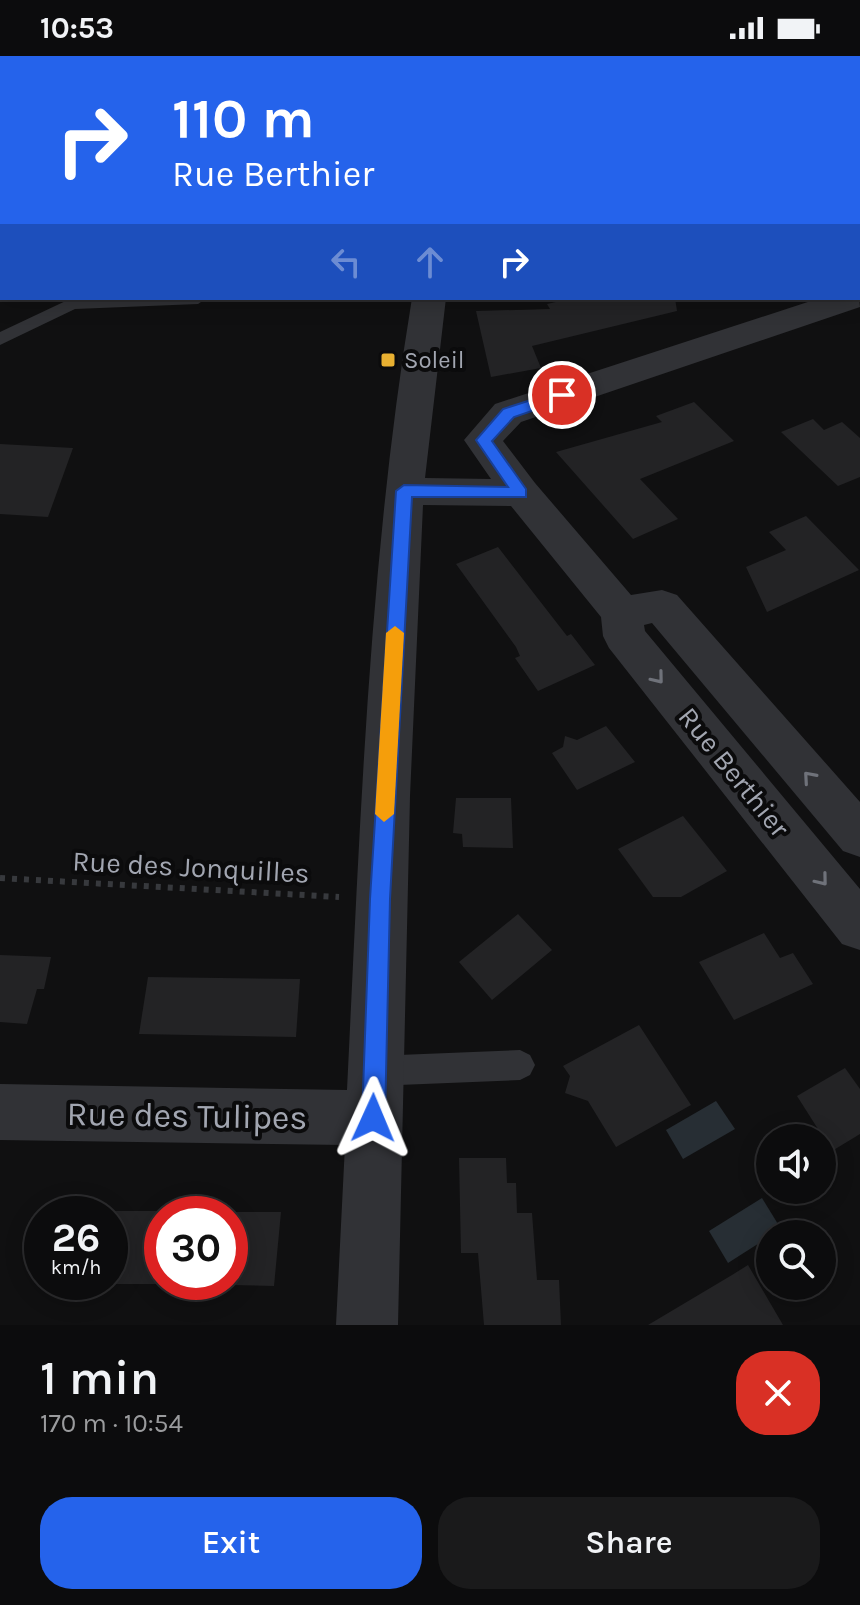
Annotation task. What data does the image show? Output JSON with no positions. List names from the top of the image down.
{
  "streets": {
    "street": ["Rue Berthier", "Rue des Tulipes"],
    "path": ["Rue des Jonquilles"]
  },
  "places": {
    "transit": ["Soleil"]
  },
  "page": {
    "status": "10:53",
    "turn": ["110 m", "Rue Berthier"],
    "speed": "26 km/h",
    "limit": "30",
    "heading": ["1 min", "170 m · 10:54"],
    "buttons": ["Exit", "Share"]
  }
}
